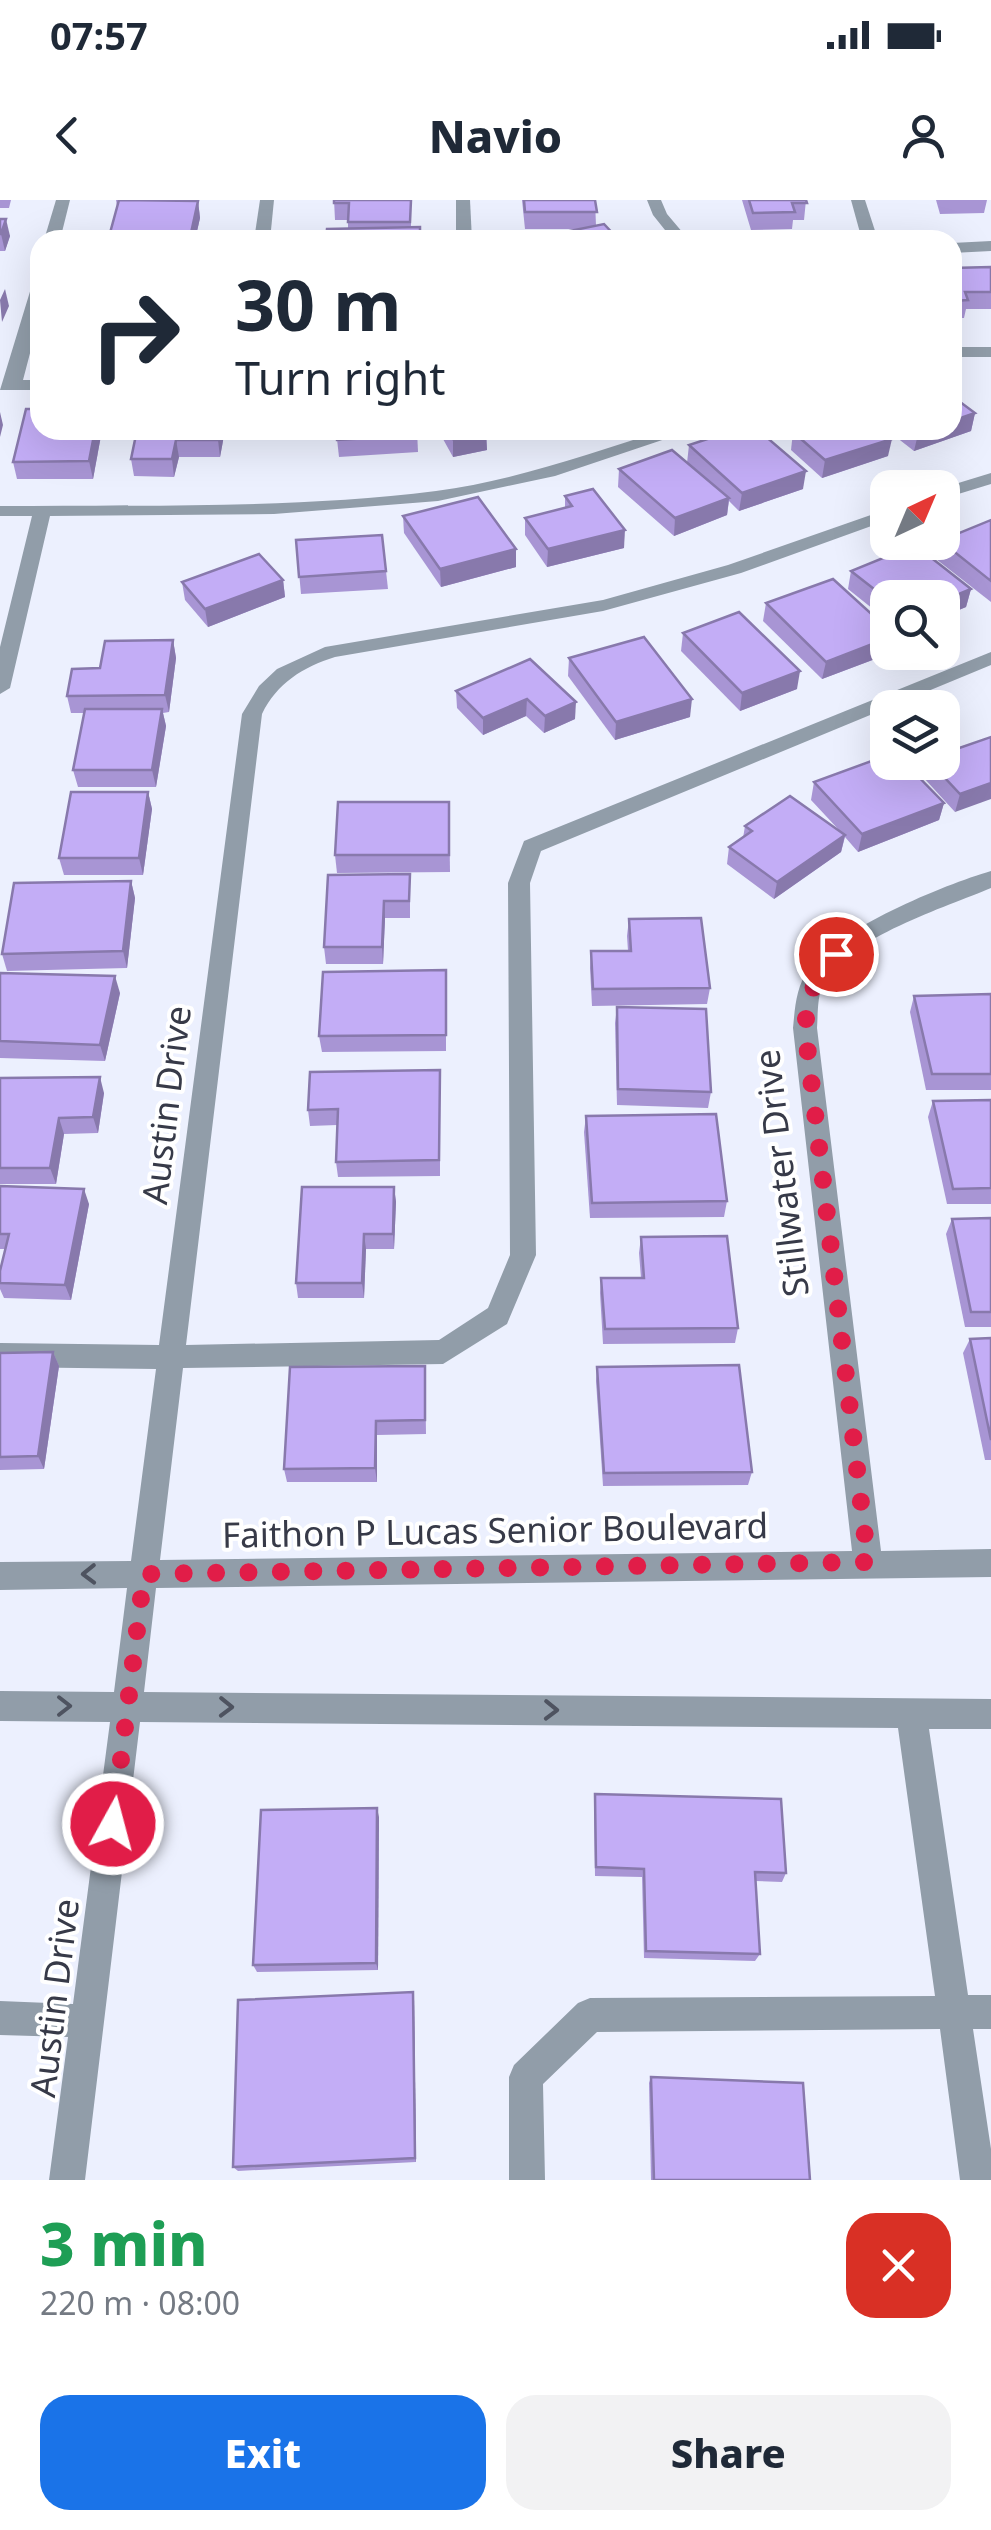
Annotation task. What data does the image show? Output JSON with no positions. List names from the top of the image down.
{
  "streets": {
    "street": ["Austin Drive", "Stillwater Drive", "Faithon P Lucas Senior Boulevard"]
  },
  "crossings": [
    ["Austin Drive", "Faithon P Lucas Senior Boulevard"],
    ["Stillwater Drive", "Faithon P Lucas Senior Boulevard"]
  ],
  "north": "top right",
  "page": {
    "status": "07:57",
    "header": "Navio",
    "turn": ["30 m", "Turn right"],
    "heading": ["3 min", "220 m · 08:00"],
    "buttons": ["Exit", "Share"]
  }
}
